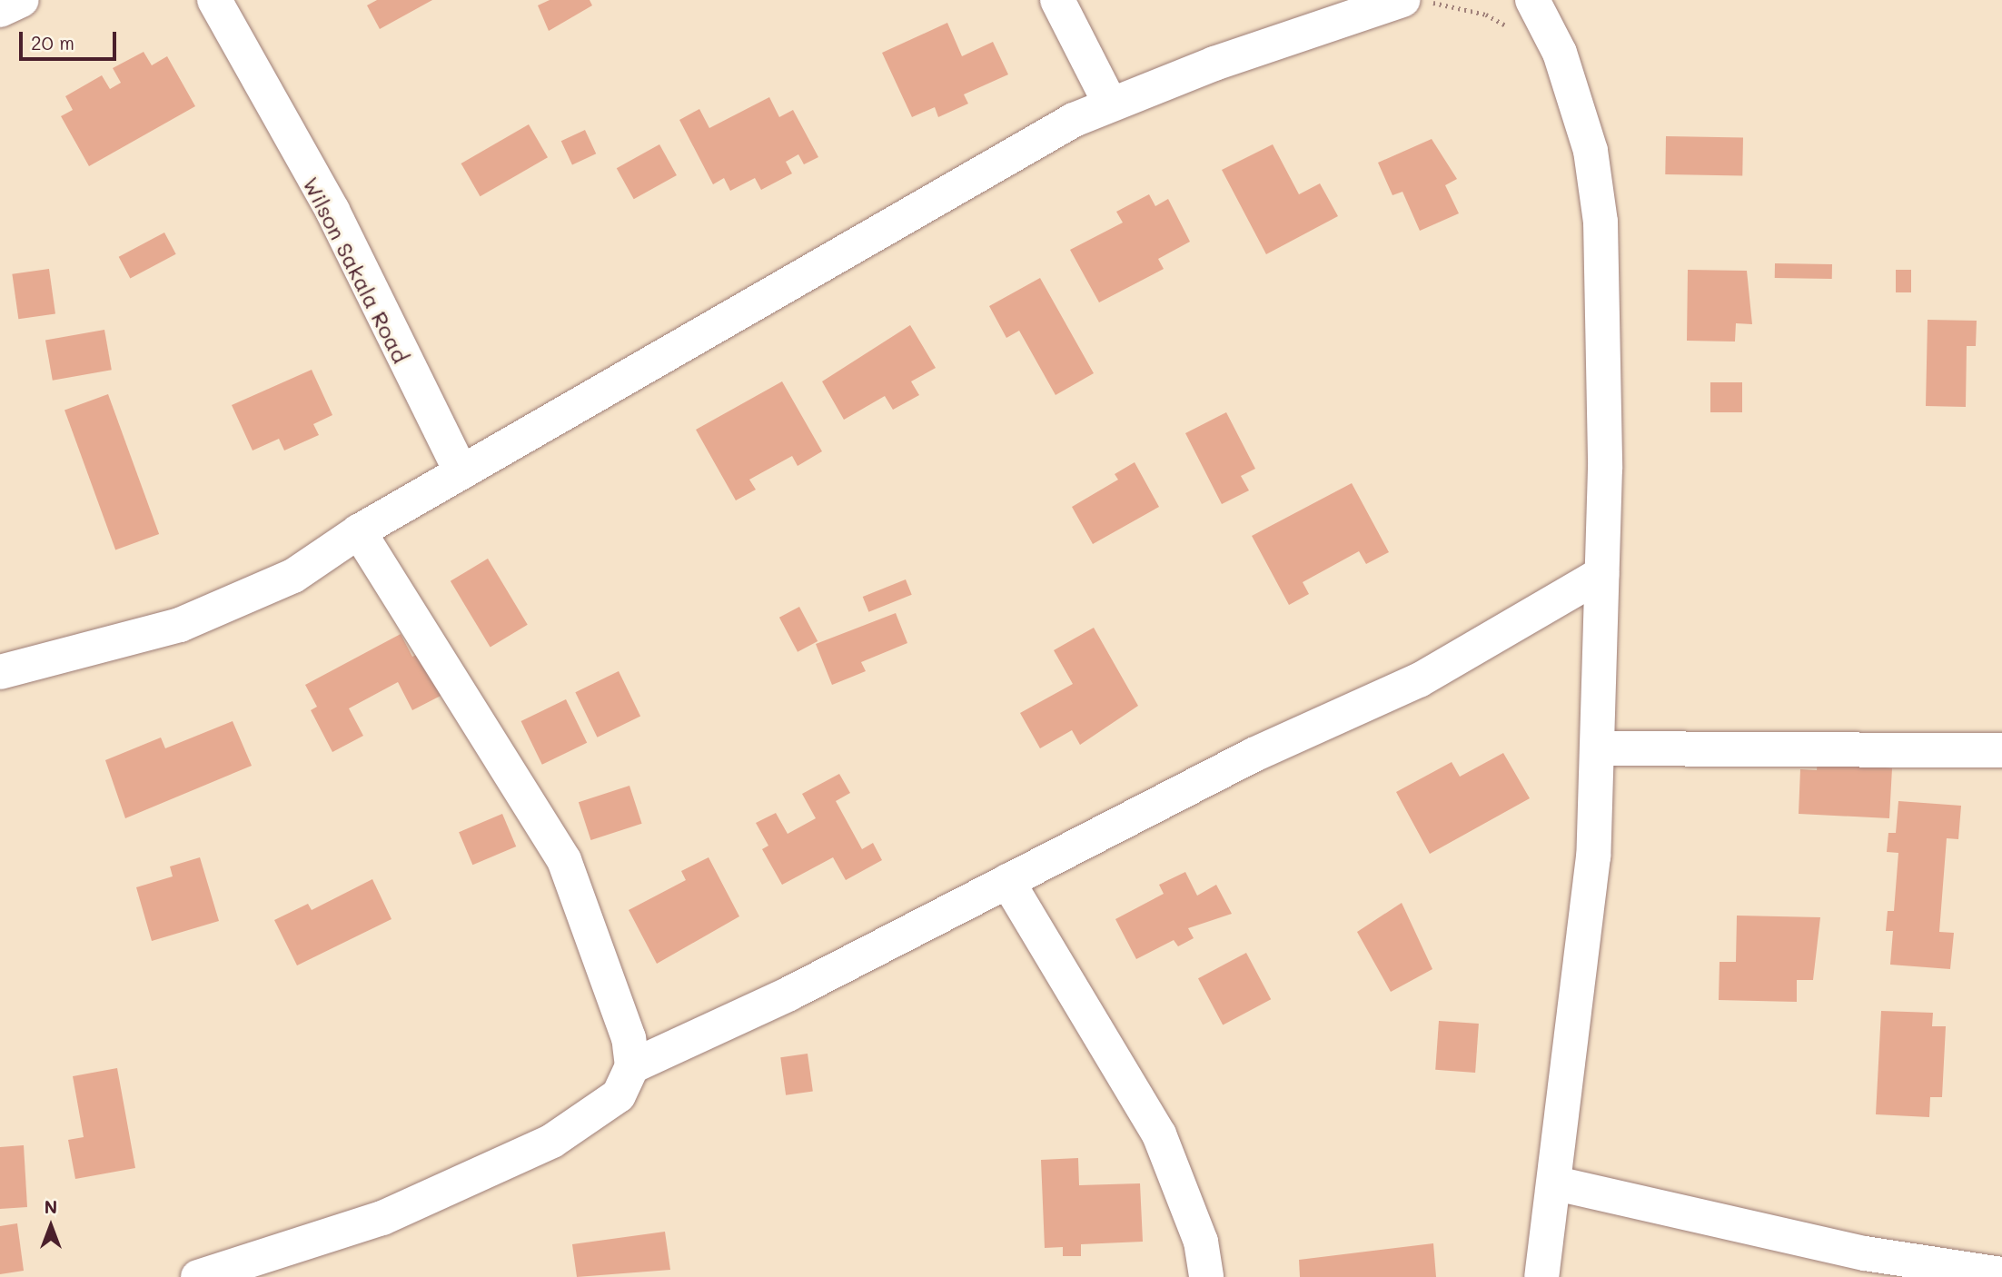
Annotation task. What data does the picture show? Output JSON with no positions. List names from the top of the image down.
{
  "streets": {
    "street": ["Wilson Sakala Road"]
  },
  "scale_bar": "20 m",
  "north": "top"
}
